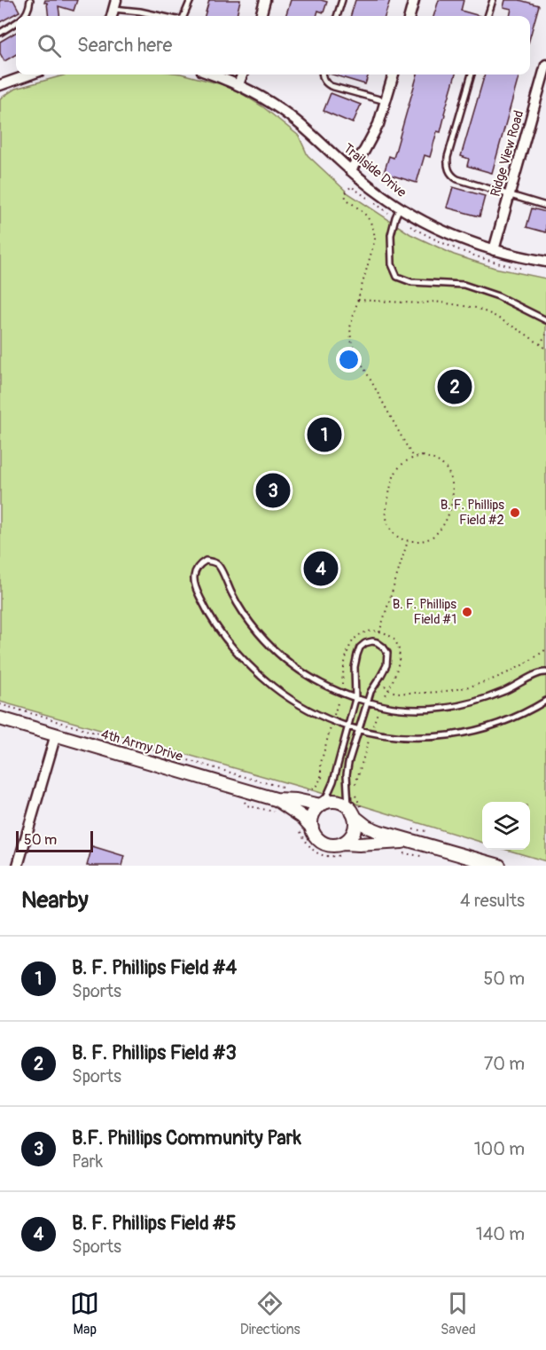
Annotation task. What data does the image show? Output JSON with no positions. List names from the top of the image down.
{
  "streets": {
    "street": ["Ridge View Road", "Trailside Drive", "4th Army Drive"]
  },
  "crossings": [
    ["Ridge View Road", "Trailside Drive"]
  ],
  "places": ["B. F. Phillips Field #2", "B. F. Phillips Field #1"],
  "scale_bar": "50 m",
  "page": {
    "search": "Search here",
    "pins": [
      "2",
      "1",
      "3",
      "4"
    ],
    "scale": "50 m",
    "heading": ["Nearby", "4 results"],
    "list": [
      {
        "mark": "1",
        "name": "B. F. Phillips Field #4",
        "note": "Sports",
        "value": "50 m"
      },
      {
        "mark": "2",
        "name": "B. F. Phillips Field #3",
        "note": "Sports",
        "value": "70 m"
      },
      {
        "mark": "3",
        "name": "B.F. Phillips Community Park",
        "note": "Park",
        "value": "100 m"
      },
      {
        "mark": "4",
        "name": "B. F. Phillips Field #5",
        "note": "Sports",
        "value": "140 m"
      }
    ],
    "nav": ["Map", "Directions", "Saved"]
  }
}
